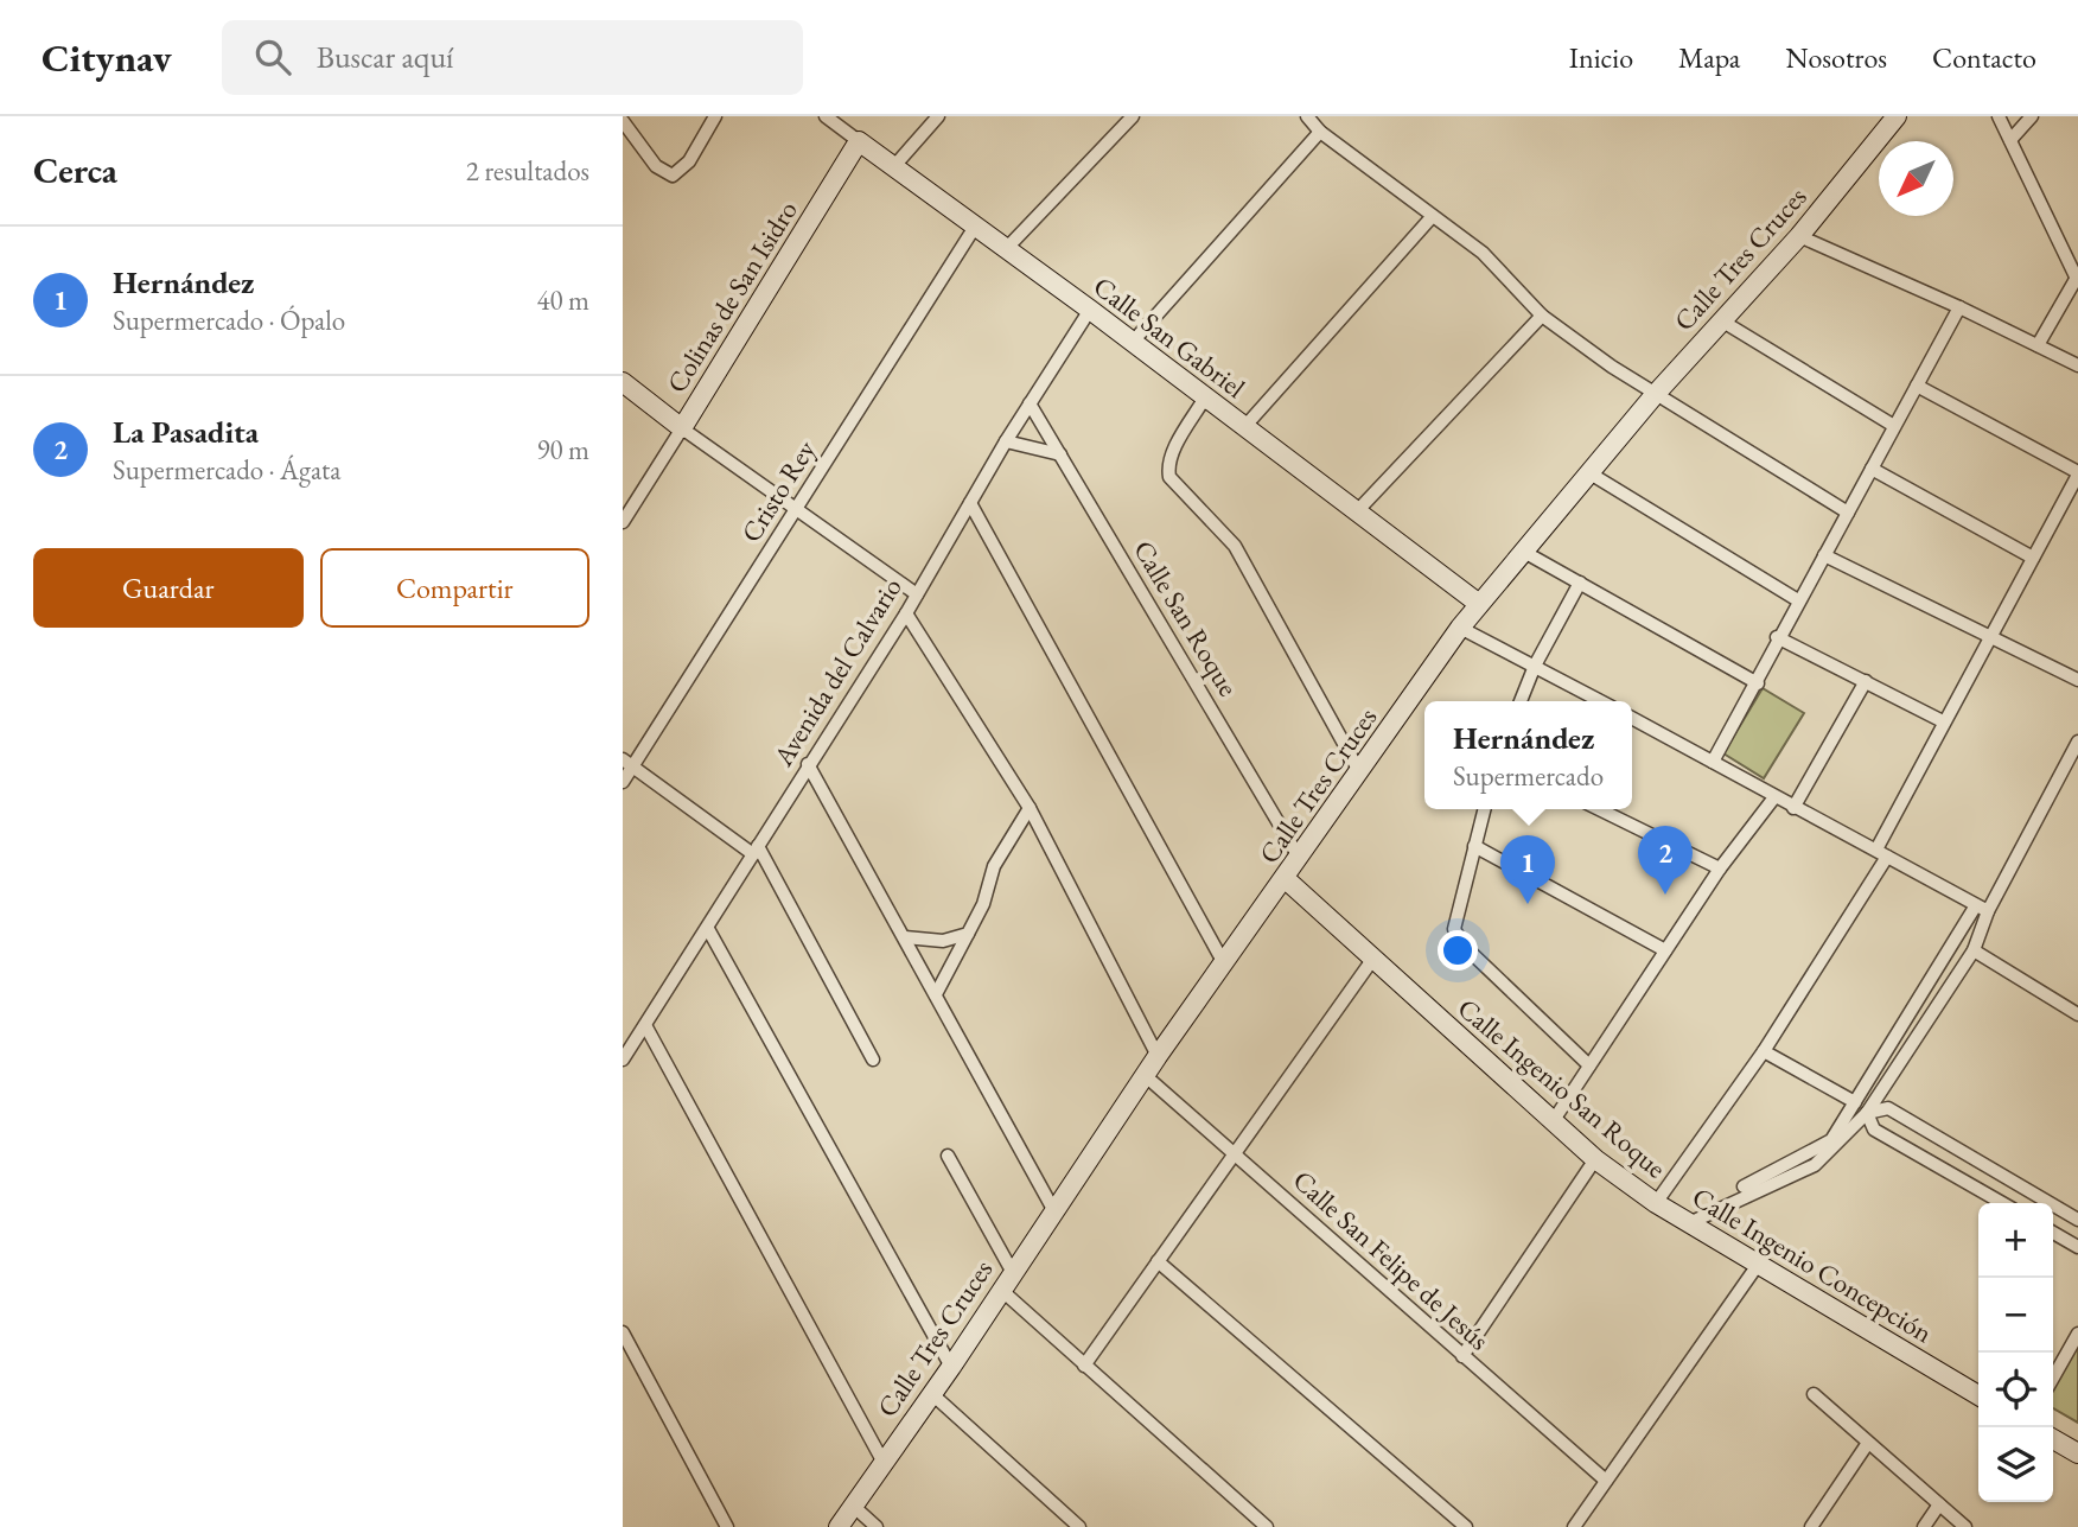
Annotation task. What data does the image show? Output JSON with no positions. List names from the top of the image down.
{
  "streets": {
    "street": [
      "Calle Tres Cruces",
      "Colinas de San Isidro",
      "Calle San Gabriel",
      "Cristo Rey",
      "Calle San Roque",
      "Avenida del Calvario",
      "Calle Ingenio San Roque",
      "Calle San Felipe de Jesús",
      "Calle Ingenio Concepción"
    ]
  },
  "crossings": [
    ["Calle Tres Cruces", "Calle San Gabriel"],
    ["Calle Tres Cruces", "Calle San Roque"],
    ["Calle Tres Cruces", "Calle Ingenio San Roque"],
    ["Calle Tres Cruces", "Calle San Felipe de Jesús"],
    ["Colinas de San Isidro", "Calle San Gabriel"],
    ["Calle San Gabriel", "Cristo Rey"],
    ["Calle San Gabriel", "Avenida del Calvario"],
    ["Calle San Roque", "Avenida del Calvario"],
    ["Calle Ingenio San Roque", "Calle Ingenio Concepción"]
  ],
  "north": "bottom left",
  "page": {
    "header": "Citynav",
    "search": "Buscar aquí",
    "nav": [
      "Inicio",
      "Mapa",
      "Nosotros",
      "Contacto"
    ],
    "heading": ["Cerca", "2 resultados"],
    "list": [
      {
        "mark": "1",
        "name": "Hernández",
        "note": "Supermercado · Ópalo",
        "value": "40 m"
      },
      {
        "mark": "2",
        "name": "La Pasadita",
        "note": "Supermercado · Ágata",
        "value": "90 m"
      }
    ],
    "buttons": ["Guardar", "Compartir"],
    "popup": ["Hernández", "Supermercado"],
    "pins": ["2", "1"],
    "map_buttons": ["+", "−"]
  }
}
